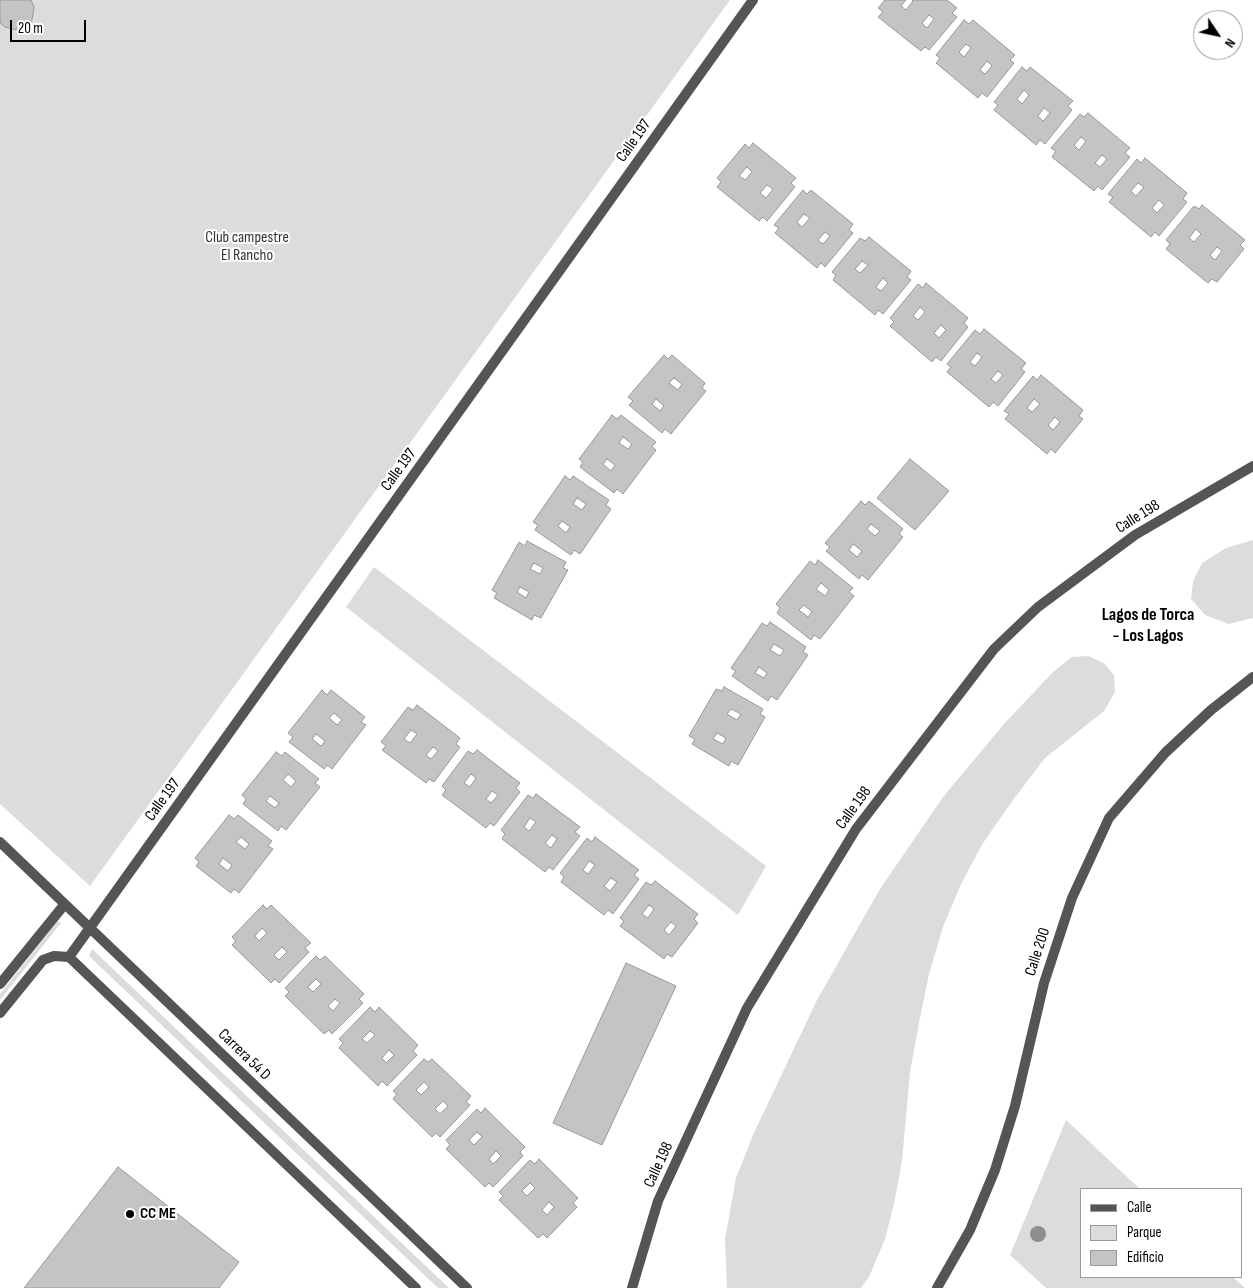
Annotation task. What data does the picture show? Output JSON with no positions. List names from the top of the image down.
{
  "streets": {
    "street": [
      "Calle 197",
      "Calle 198",
      "Calle 200",
      "Carrera 54 D"
    ]
  },
  "crossings": [
    ["Calle 197", "Carrera 54 D"]
  ],
  "districts": ["Lagos de Torca - Los Lagos"],
  "parks": ["Club campestre El Rancho"],
  "places": ["CC ME"],
  "legend": ["Calle", "Parque", "Edificio"],
  "scale_bar": "20 m",
  "north": "bottom right"
}
